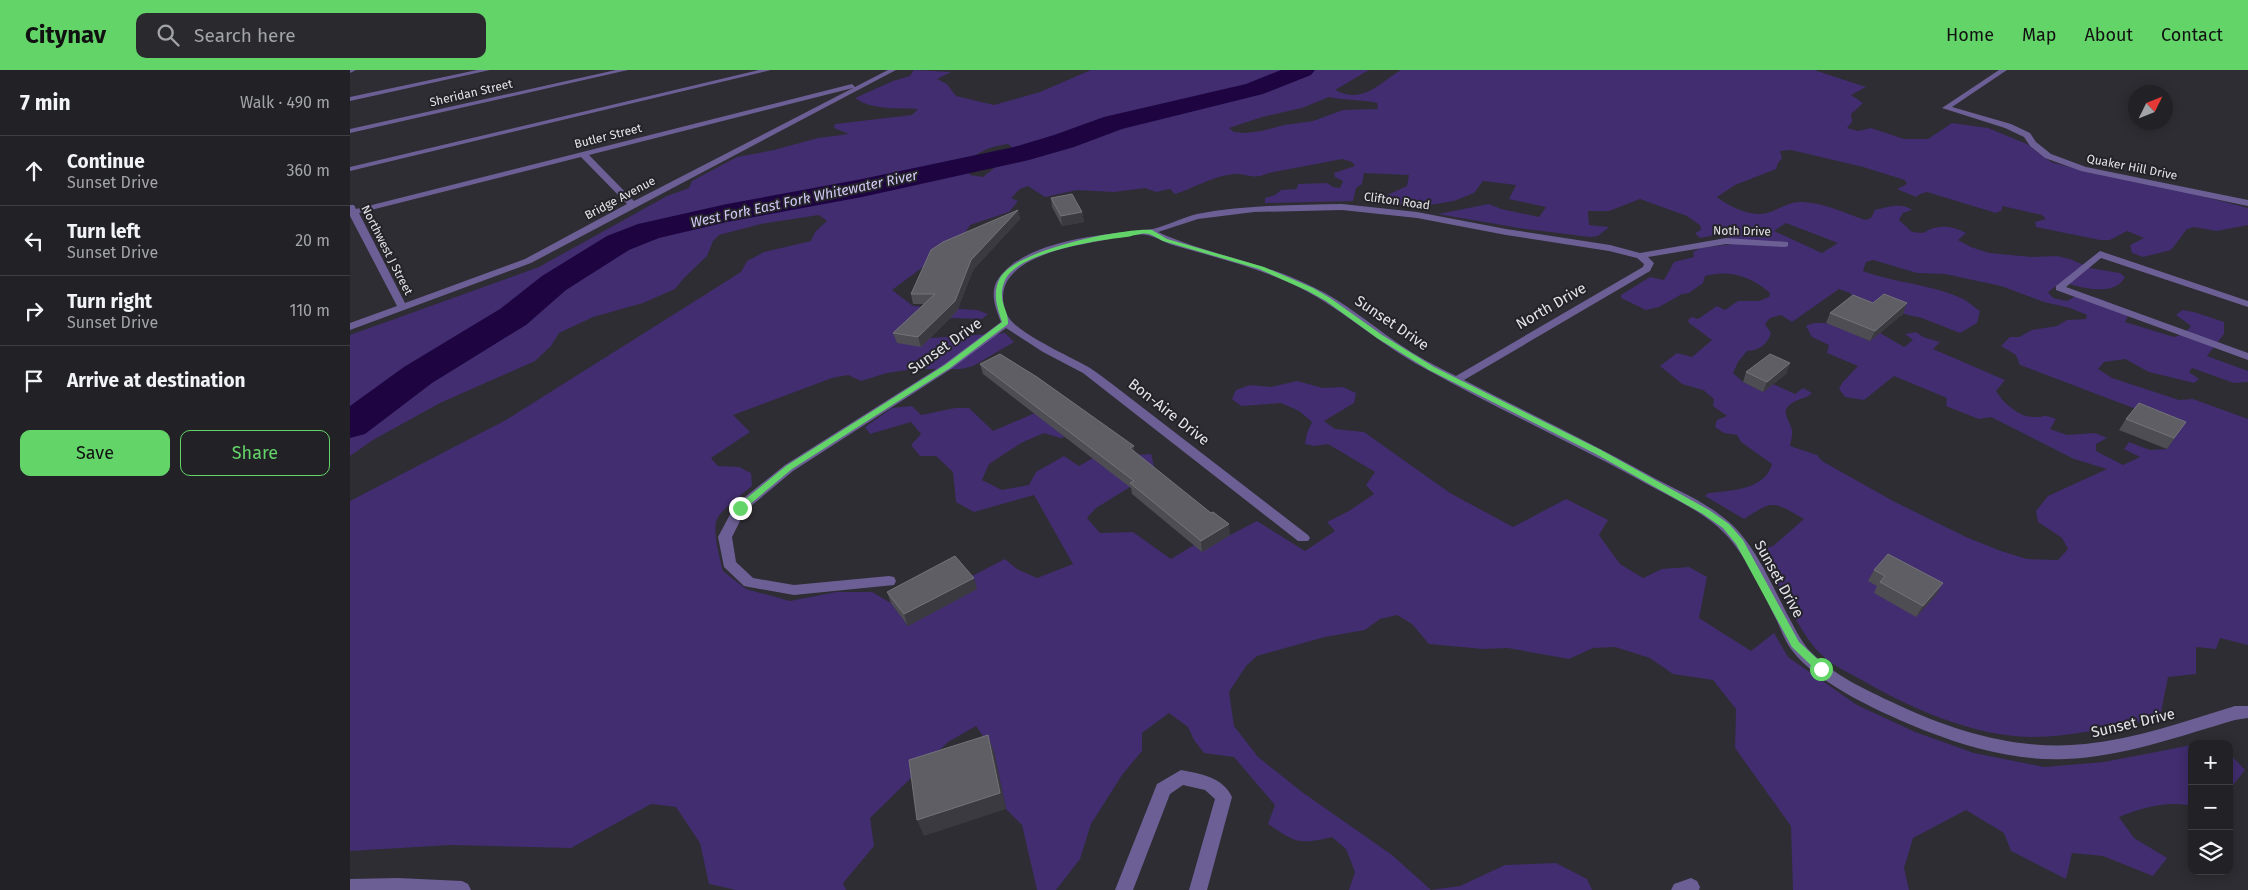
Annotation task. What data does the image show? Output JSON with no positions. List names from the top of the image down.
{
  "streets": {
    "street": [
      "Sheridan Street",
      "Butler Street",
      "Quaker Hill Drive",
      "Bridge Avenue",
      "Clifton Road",
      "Noth Drive",
      "Northwest J Street",
      "North Drive",
      "Sunset Drive",
      "Bon-Aire Drive"
    ]
  },
  "crossings": [
    ["Butler Street", "Bridge Avenue"],
    ["Butler Street", "Northwest J Street"],
    ["Bridge Avenue", "Northwest J Street"],
    ["Clifton Road", "Noth Drive"],
    ["Clifton Road", "North Drive"],
    ["Clifton Road", "Sunset Drive"],
    ["Noth Drive", "North Drive"],
    ["North Drive", "Sunset Drive"],
    ["Sunset Drive", "Bon-Aire Drive"]
  ],
  "water": ["West Fork East Fork Whitewater River"],
  "north": "top right",
  "page": {
    "header": "Citynav",
    "search": "Search here",
    "nav": [
      "Home",
      "Map",
      "About",
      "Contact"
    ],
    "heading": ["7 min", "Walk · 490 m"],
    "list": [
      ["Continue", "Sunset Drive", "360 m"],
      ["Turn left", "Sunset Drive", "20 m"],
      ["Turn right", "Sunset Drive", "110 m"],
      "Arrive at destination"
    ],
    "buttons": ["Save", "Share"],
    "map_buttons": ["+", "−"]
  }
}
